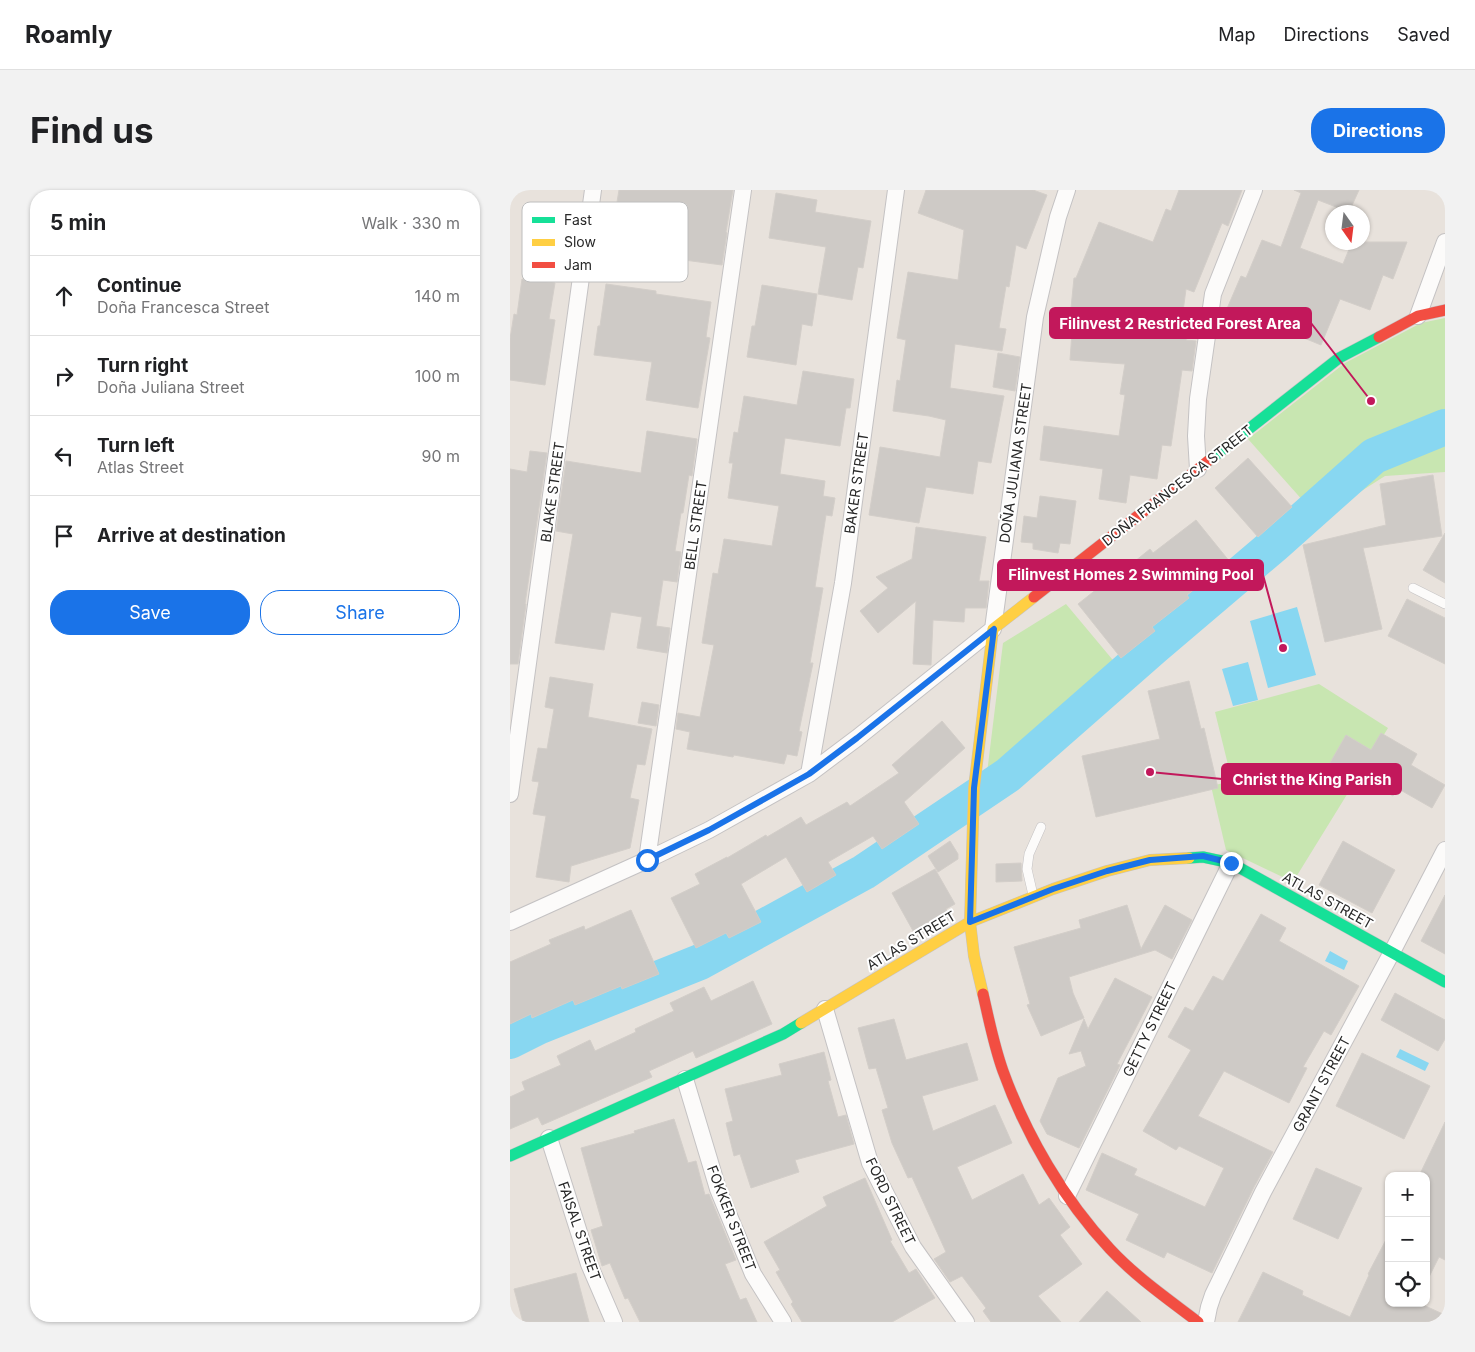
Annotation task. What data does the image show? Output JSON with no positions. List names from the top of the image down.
{
  "streets": {
    "street": [
      "DOÑA JULIANA STREET",
      "BAKER STREET",
      "DOÑA FRANCESCA STREET",
      "BLAKE STREET",
      "BELL STREET",
      "ATLAS STREET",
      "GETTY STREET",
      "GRANT STREET",
      "FORD STREET",
      "FOKKER STREET",
      "FAISAL STREET"
    ]
  },
  "crossings": [
    ["DOÑA JULIANA STREET", "DOÑA FRANCESCA STREET"],
    ["DOÑA JULIANA STREET", "ATLAS STREET"],
    ["DOÑA JULIANA STREET", "GETTY STREET"],
    ["BAKER STREET", "DOÑA FRANCESCA STREET"],
    ["DOÑA FRANCESCA STREET", "BELL STREET"],
    ["ATLAS STREET", "GETTY STREET"],
    ["ATLAS STREET", "GRANT STREET"],
    ["ATLAS STREET", "FORD STREET"],
    ["ATLAS STREET", "FOKKER STREET"],
    ["ATLAS STREET", "FAISAL STREET"]
  ],
  "places": ["Filinvest 2 Restricted Forest Area", "Filinvest Homes 2 Swimming Pool", "Christ the King Parish"],
  "legend": ["Fast", "Slow", "Jam"],
  "north": "bottom",
  "page": {
    "header": "Roamly",
    "nav": ["Map", "Directions", "Saved"],
    "buttons": [
      "Directions",
      ["Save", "Share"]
    ],
    "title": "Find us",
    "heading": ["5 min", "Walk · 330 m"],
    "list": [
      ["Continue", "Doña Francesca Street", "140 m"],
      ["Turn right", "Doña Juliana Street", "100 m"],
      ["Turn left", "Atlas Street", "90 m"],
      "Arrive at destination"
    ],
    "map_buttons": ["+", "−"]
  }
}
